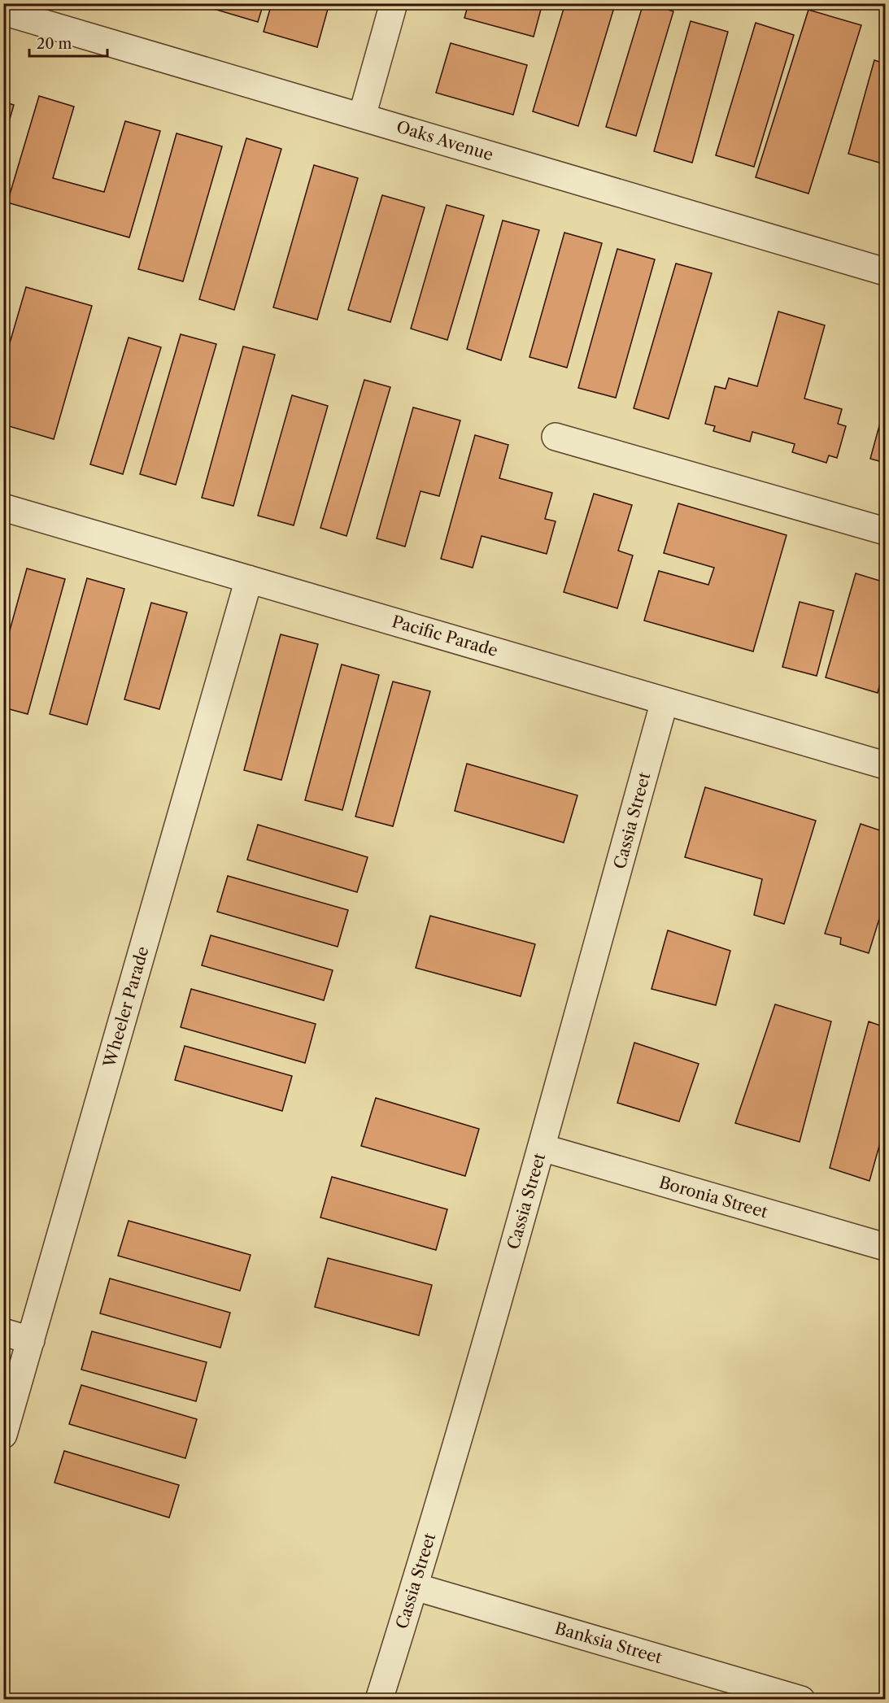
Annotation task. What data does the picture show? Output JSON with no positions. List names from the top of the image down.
{
  "streets": {
    "street": [
      "Oaks Avenue",
      "Pacific Parade",
      "Cassia Street",
      "Wheeler Parade",
      "Boronia Street",
      "Banksia Street"
    ]
  },
  "crossings": [
    ["Pacific Parade", "Cassia Street"],
    ["Pacific Parade", "Wheeler Parade"],
    ["Cassia Street", "Boronia Street"],
    ["Cassia Street", "Banksia Street"]
  ],
  "scale_bar": "20 m"
}
